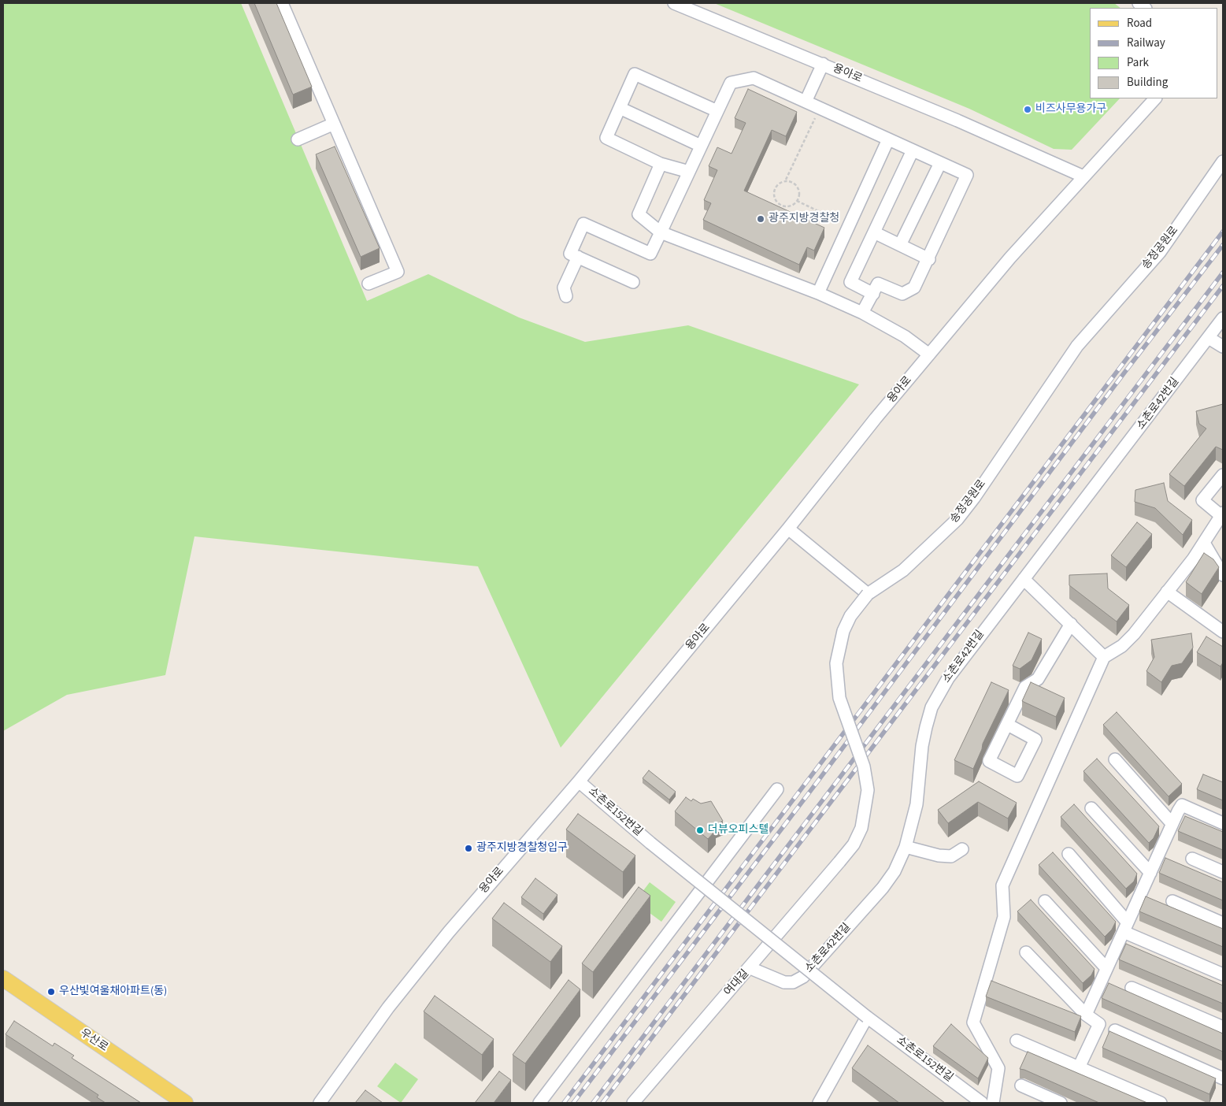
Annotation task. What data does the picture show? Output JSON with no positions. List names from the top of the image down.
{
  "streets": {
    "main road": ["우산로"],
    "street": [
      "용아로",
      "송정공원로",
      "소촌로42번길",
      "소촌로152번길",
      "여대길"
    ]
  },
  "crossings": [
    ["용아로", "소촌로152번길"],
    ["송정공원로", "여대길"],
    ["소촌로42번길", "여대길"]
  ],
  "places": [
    "비즈사무용가구",
    "광주지방경찰청",
    "더뷰오피스텔",
    "광주지방경찰청입구",
    "우산빛여울채아파트(동)"
  ],
  "legend": [
    "Road",
    "Railway",
    "Park",
    "Building"
  ]
}
